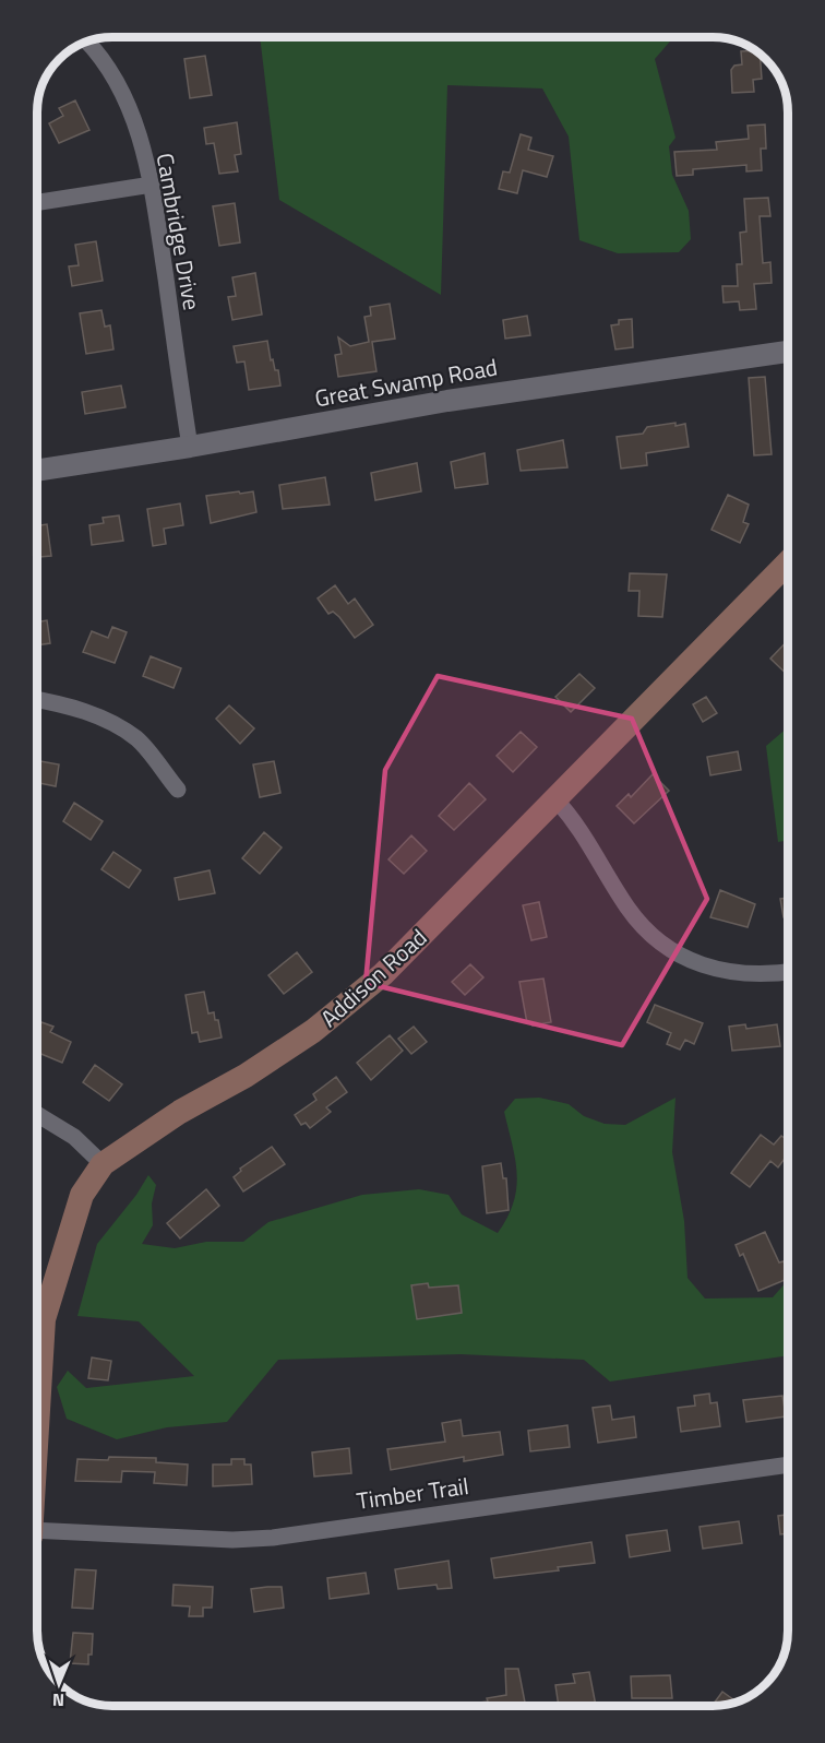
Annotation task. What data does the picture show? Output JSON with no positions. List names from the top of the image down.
{
  "streets": {
    "main road": ["Addison Road"],
    "street": ["Cambridge Drive", "Great Swamp Road", "Timber Trail"]
  },
  "crossings": [
    ["Cambridge Drive", "Great Swamp Road"]
  ],
  "north": "bottom"
}
